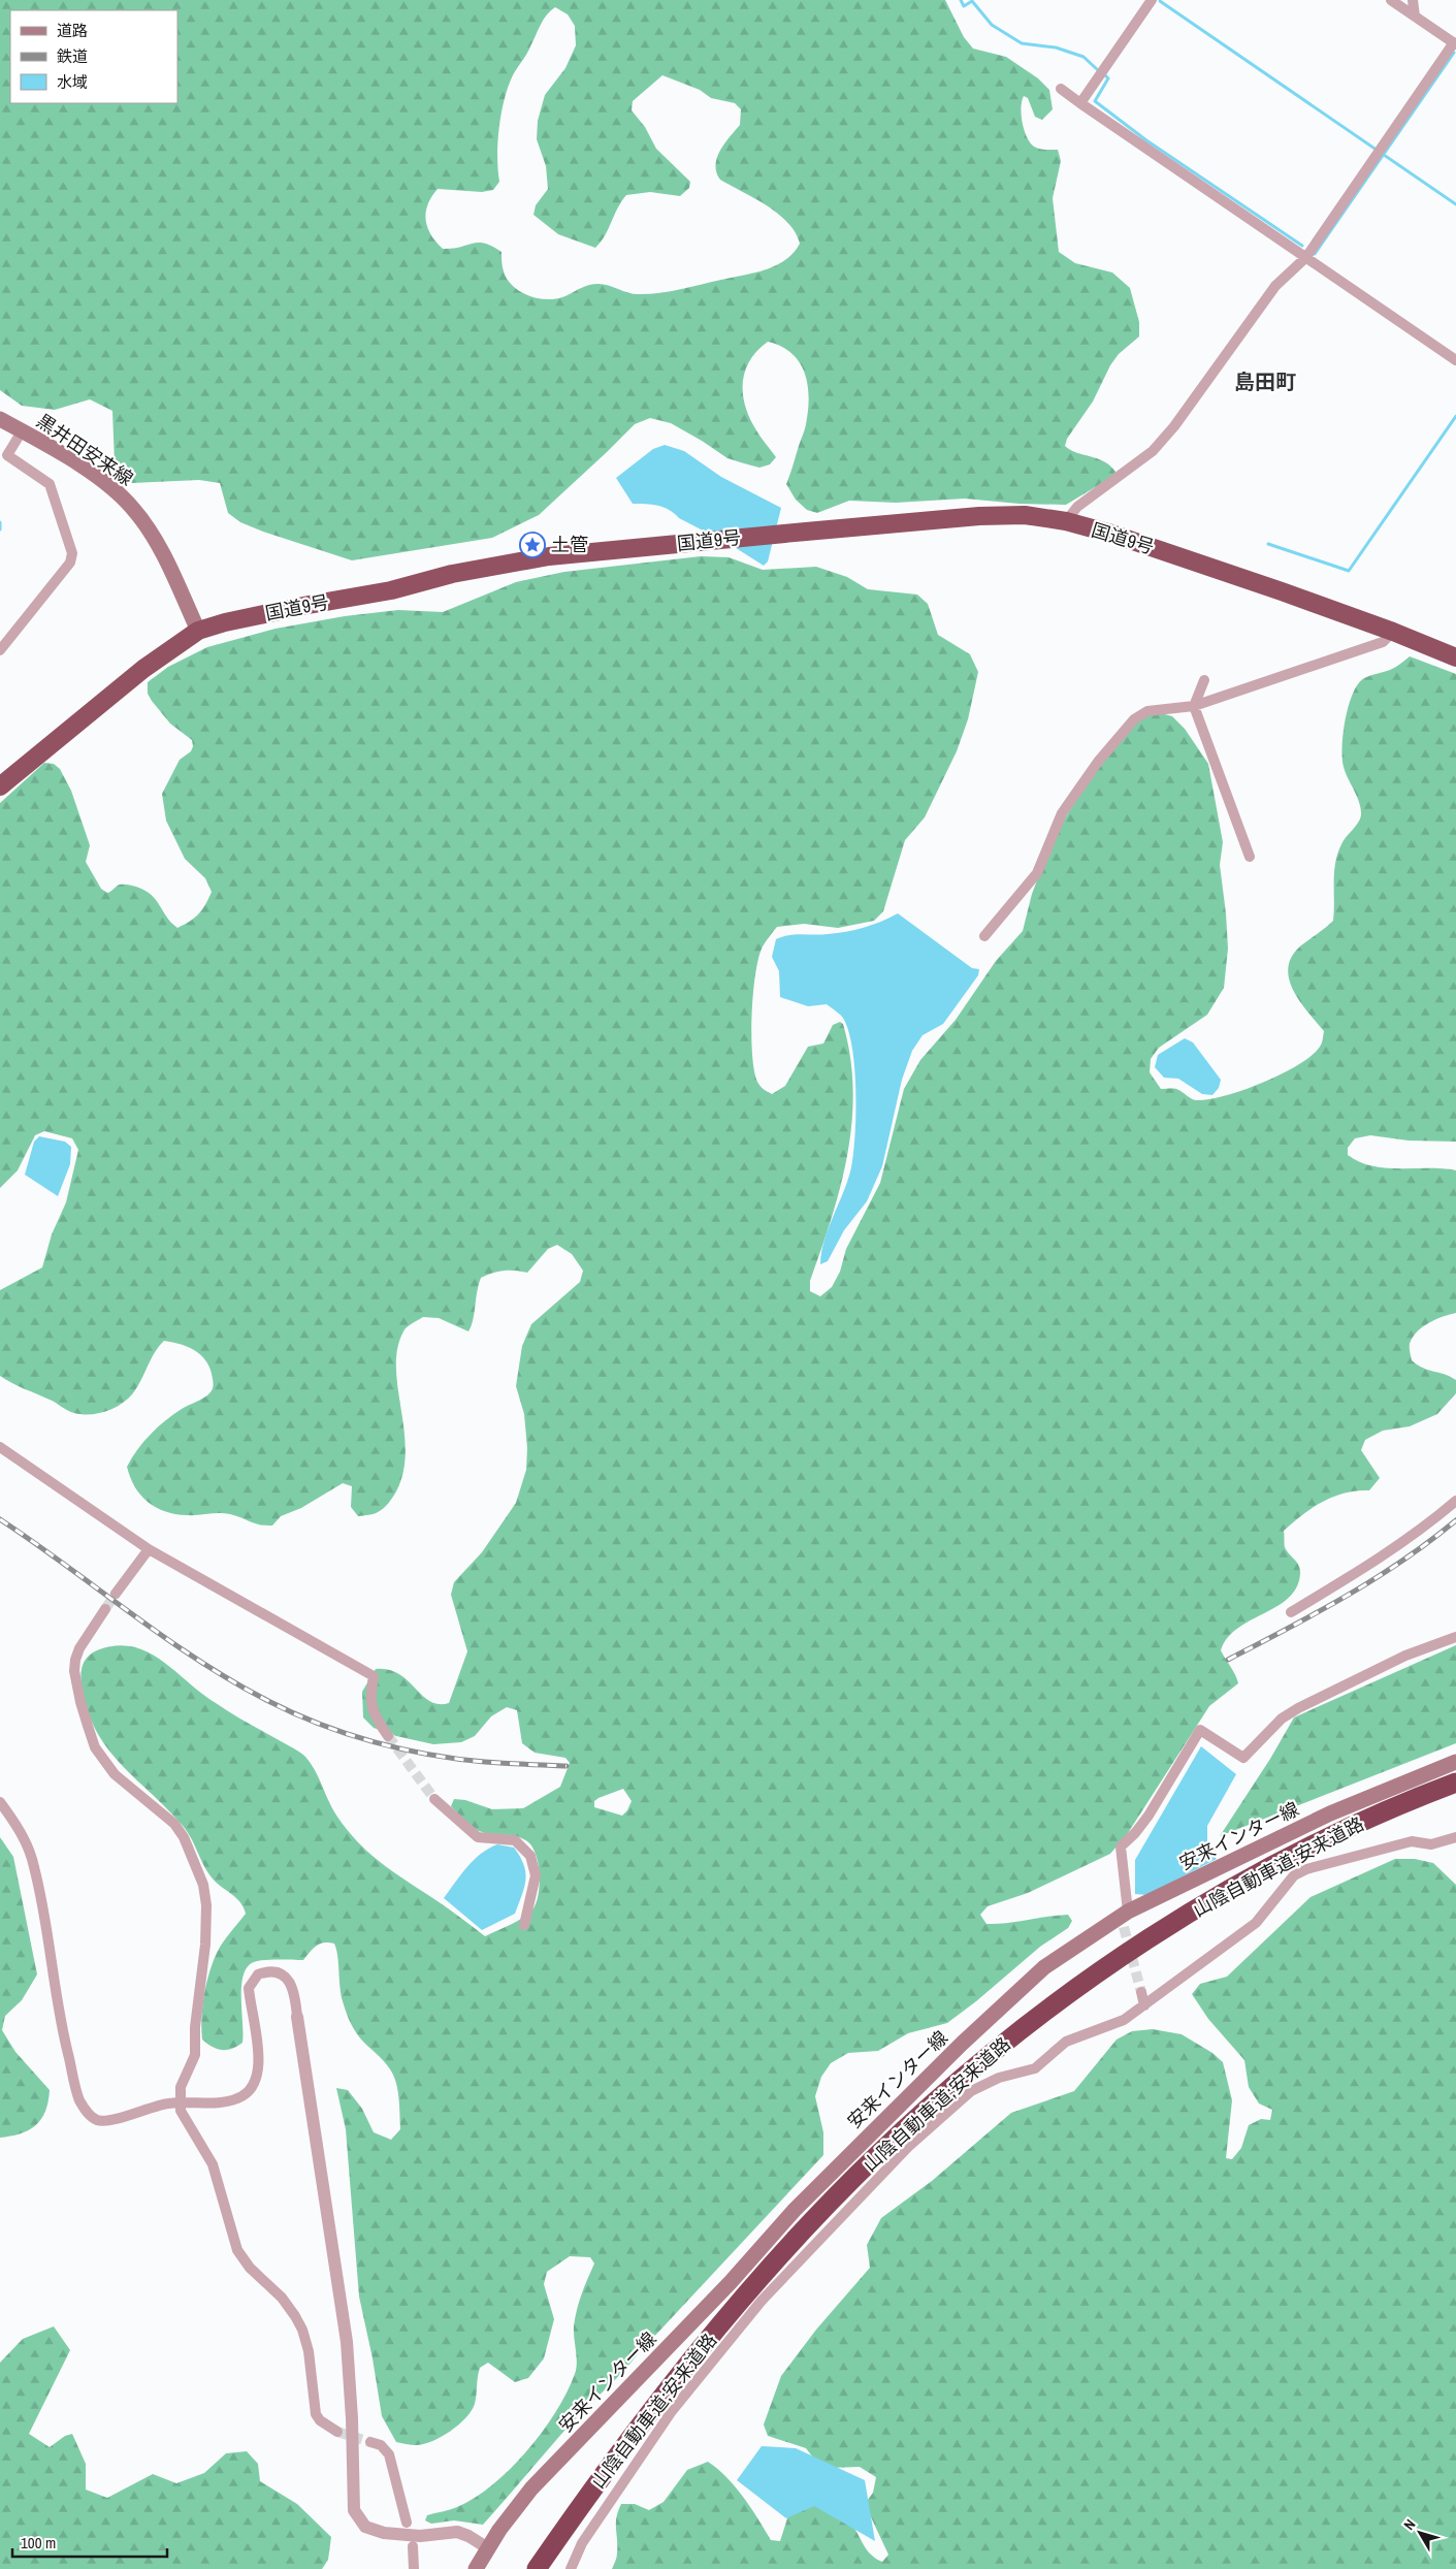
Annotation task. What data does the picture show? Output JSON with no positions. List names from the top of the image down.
{
  "streets": {
    "highway": ["国道9号", "山陰自動車道;安来道路"],
    "main road": ["黒井田安来線", "安来インター線"]
  },
  "crossings": [
    ["黒井田安来線", "国道9号"]
  ],
  "districts": ["島田町"],
  "places": {
    "place": ["土管"]
  },
  "legend": ["道路", "鉄道", "水域"],
  "scale_bar": "100 m",
  "north": "top left"
}
